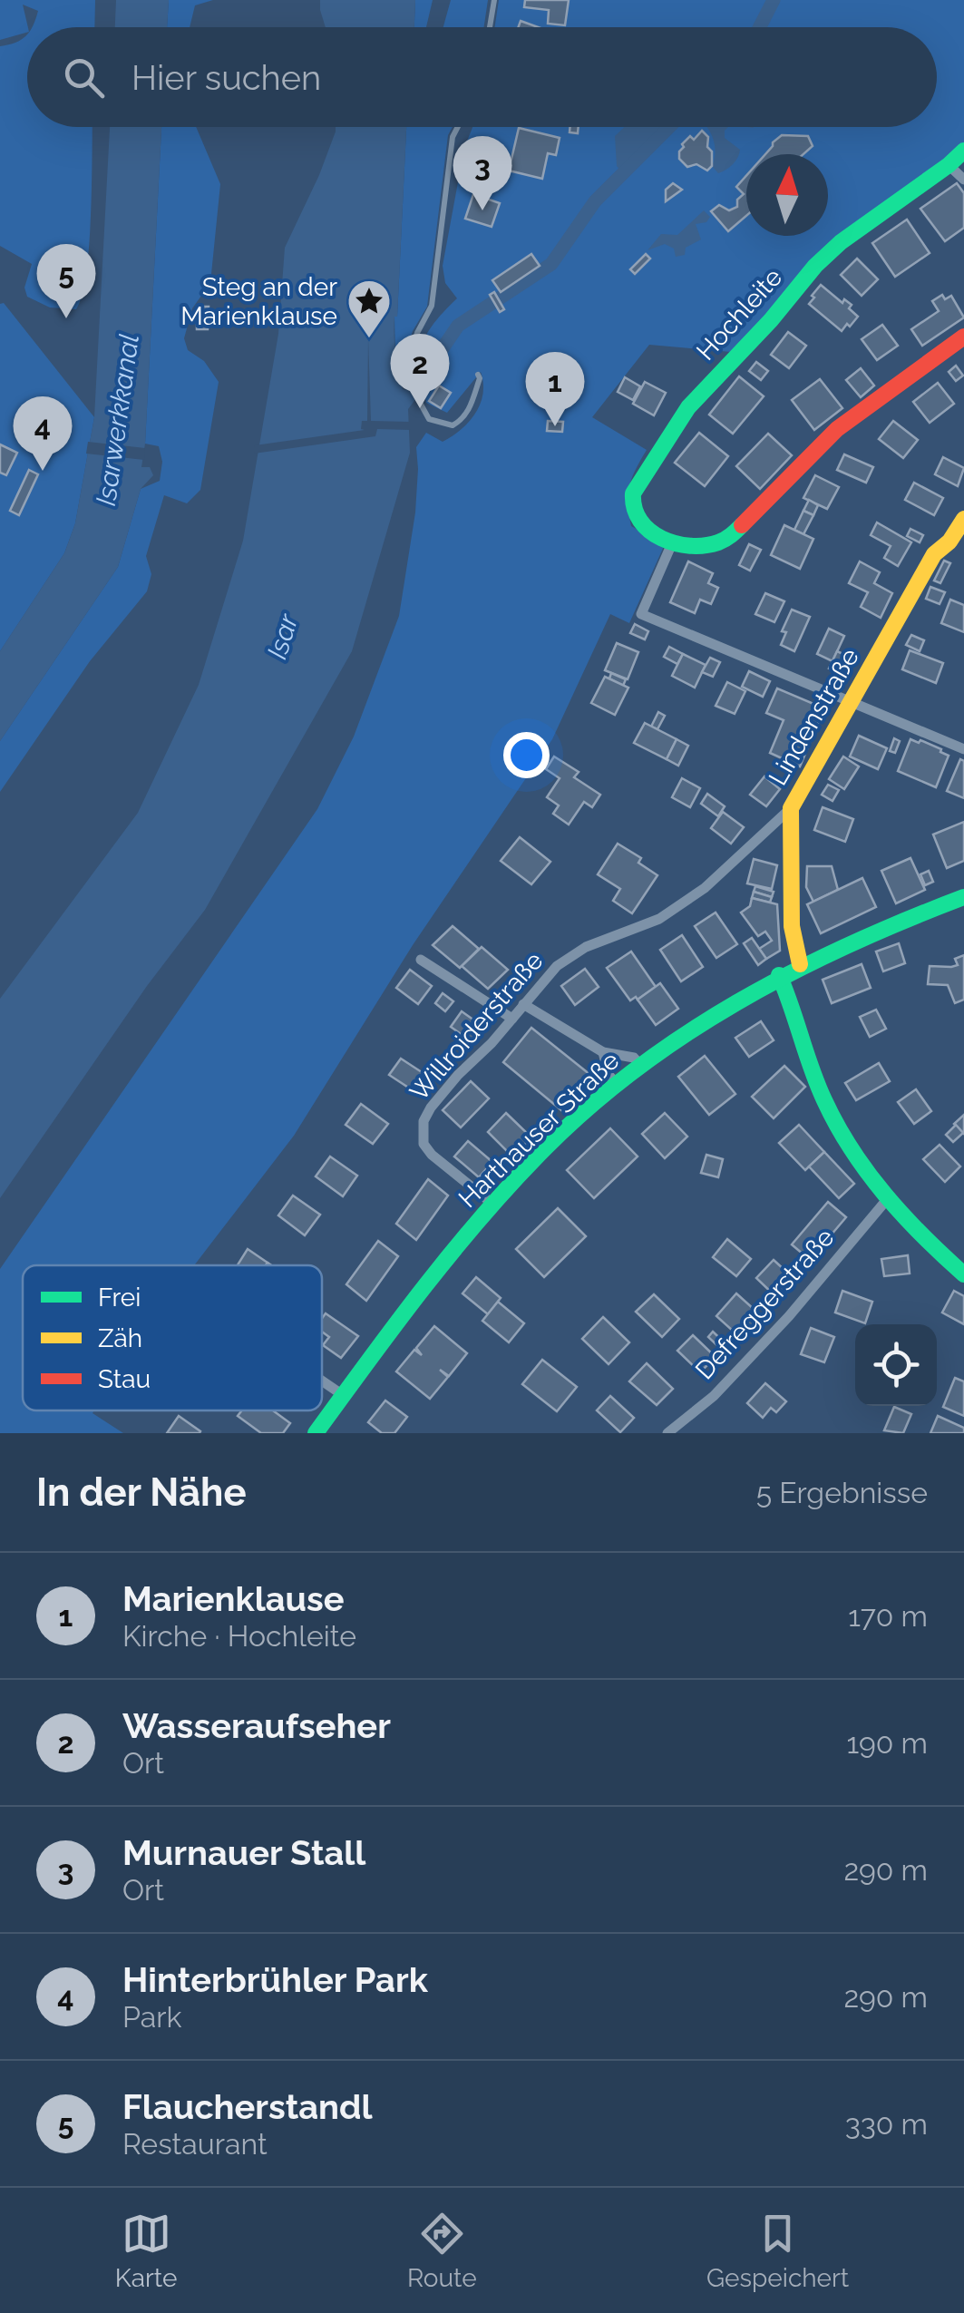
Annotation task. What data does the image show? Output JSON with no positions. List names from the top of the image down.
{
  "streets": {
    "street": [
      "Hochleite",
      "Lindenstraße",
      "Willroiderstraße",
      "Harthauser Straße",
      "Defreggerstraße"
    ]
  },
  "crossings": [
    ["Lindenstraße", "Willroiderstraße"],
    ["Lindenstraße", "Harthauser Straße"],
    ["Willroiderstraße", "Harthauser Straße"]
  ],
  "water": ["Isarwerkkanal", "Isar"],
  "places": {
    "place": ["Steg an der Marienklause"]
  },
  "legend": ["Frei", "Zäh", "Stau"],
  "north": "top",
  "page": {
    "search": "Hier suchen",
    "pins": [
      "3",
      "5",
      "2",
      "1",
      "4"
    ],
    "heading": ["In der Nähe", "5 Ergebnisse"],
    "list": [
      {
        "mark": "1",
        "name": "Marienklause",
        "note": "Kirche · Hochleite",
        "value": "170 m"
      },
      {
        "mark": "2",
        "name": "Wasseraufseher",
        "note": "Ort",
        "value": "190 m"
      },
      {
        "mark": "3",
        "name": "Murnauer Stall",
        "note": "Ort",
        "value": "290 m"
      },
      {
        "mark": "4",
        "name": "Hinterbrühler Park",
        "note": "Park",
        "value": "290 m"
      },
      {
        "mark": "5",
        "name": "Flaucherstandl",
        "note": "Restaurant",
        "value": "330 m"
      }
    ],
    "nav": ["Karte", "Route", "Gespeichert"]
  }
}
